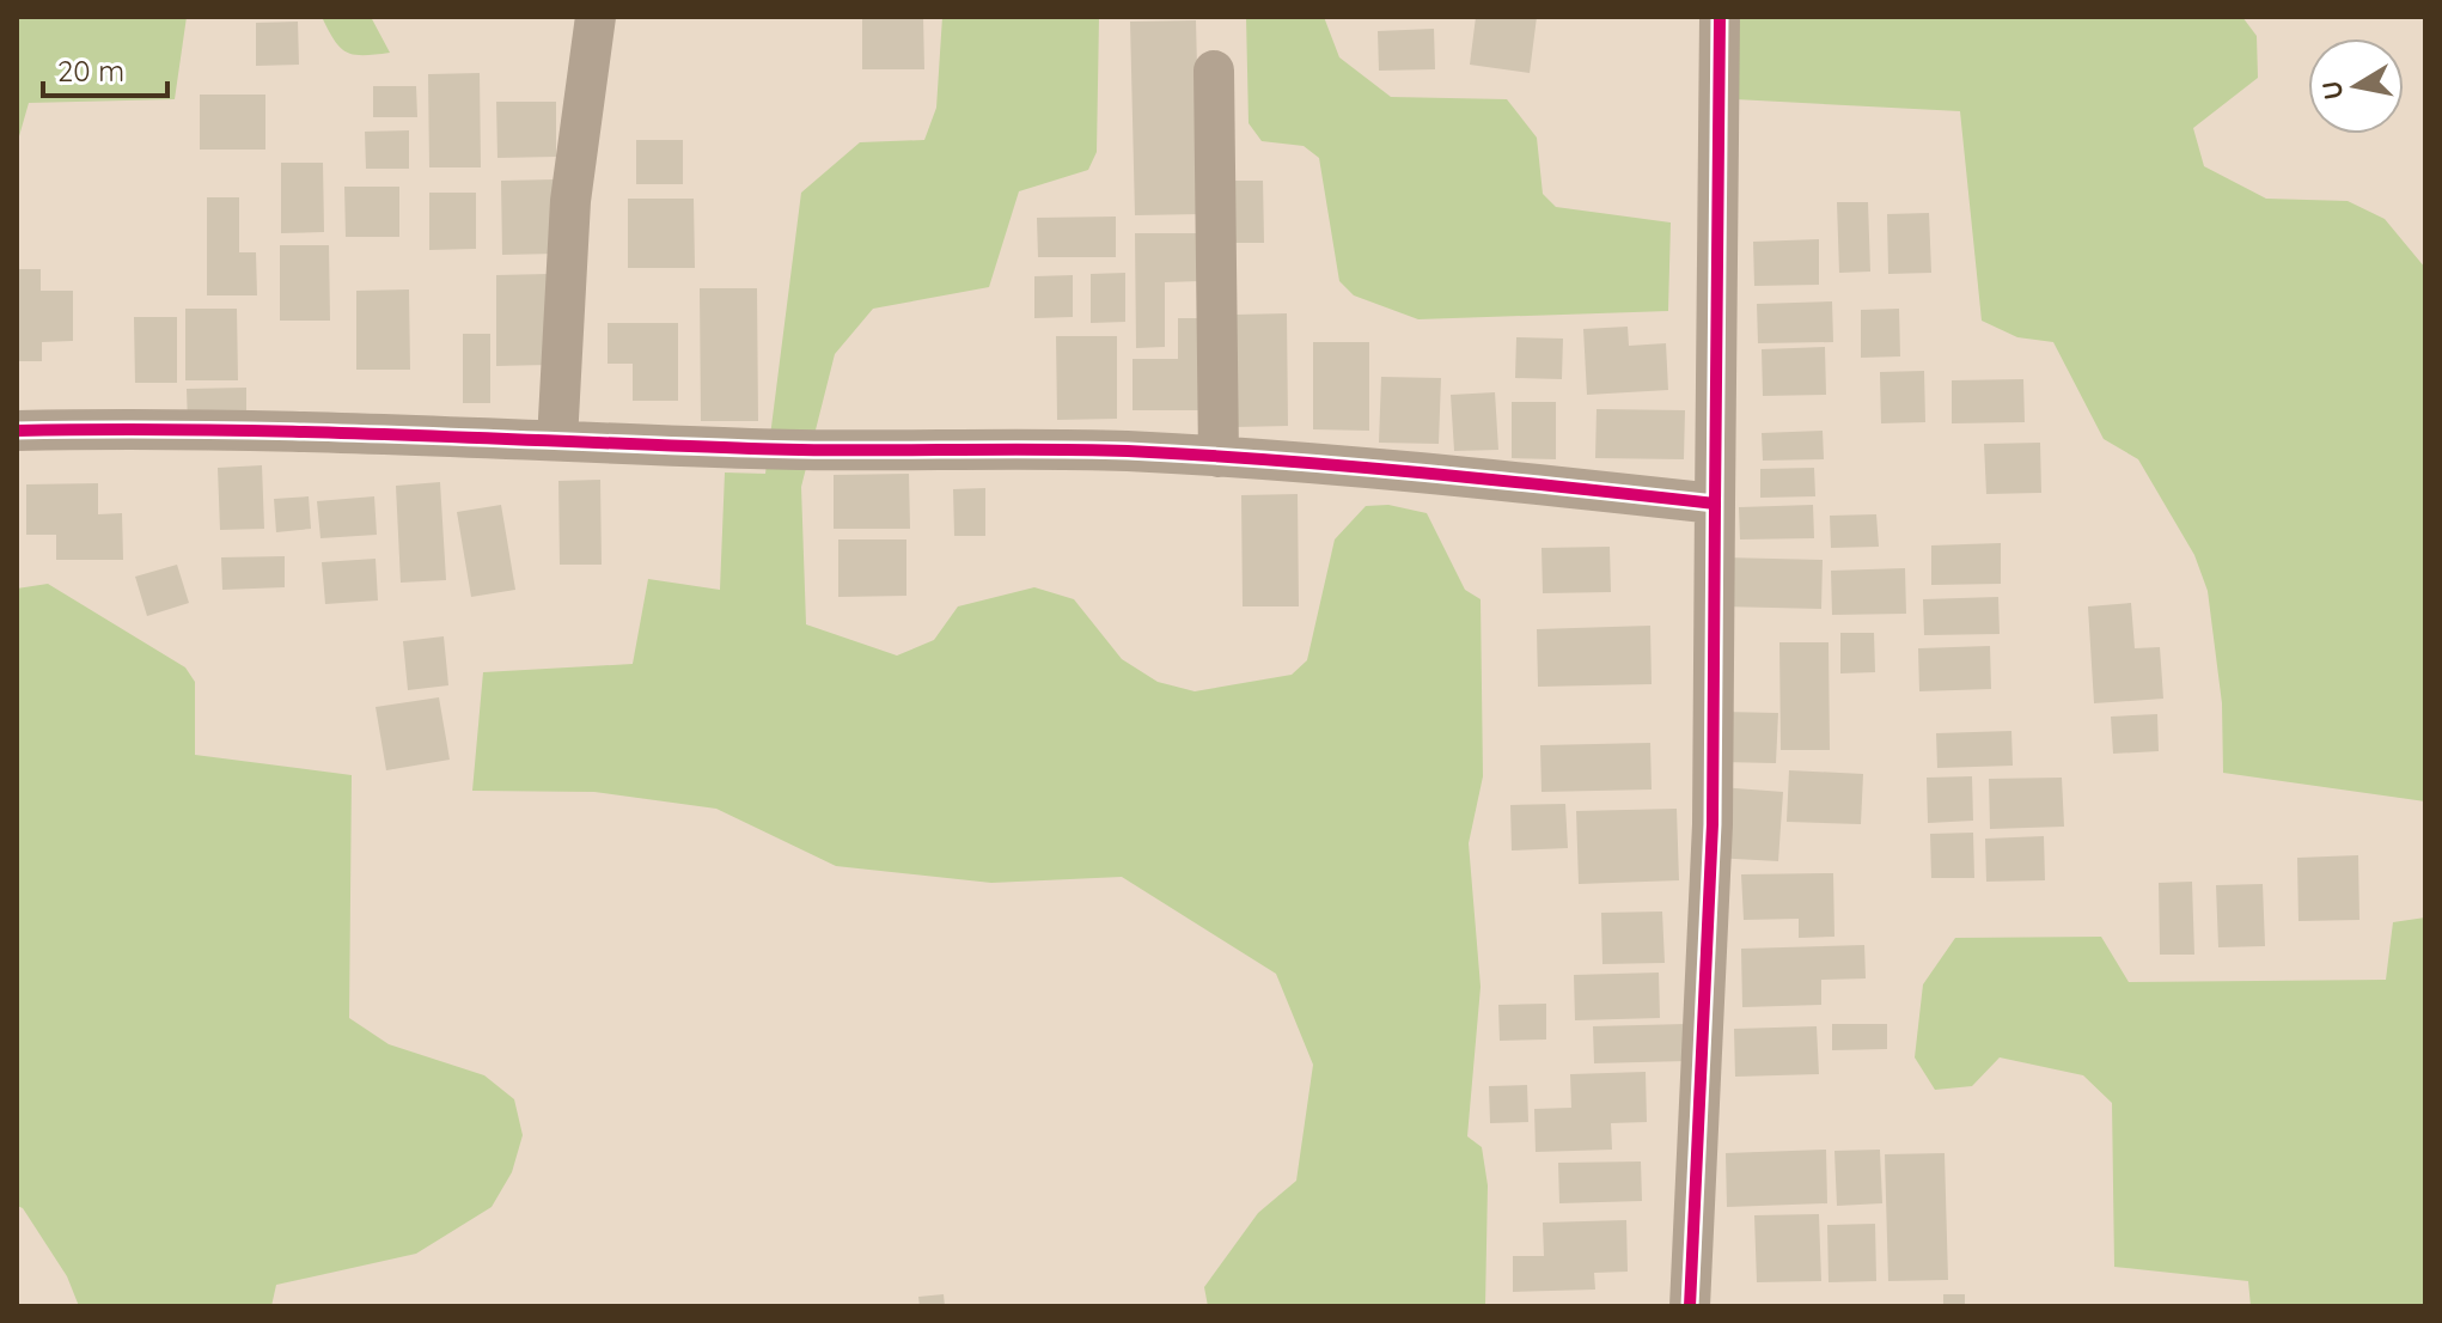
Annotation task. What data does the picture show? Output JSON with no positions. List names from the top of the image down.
{
  "scale_bar": "20 m",
  "north": "left"
}
